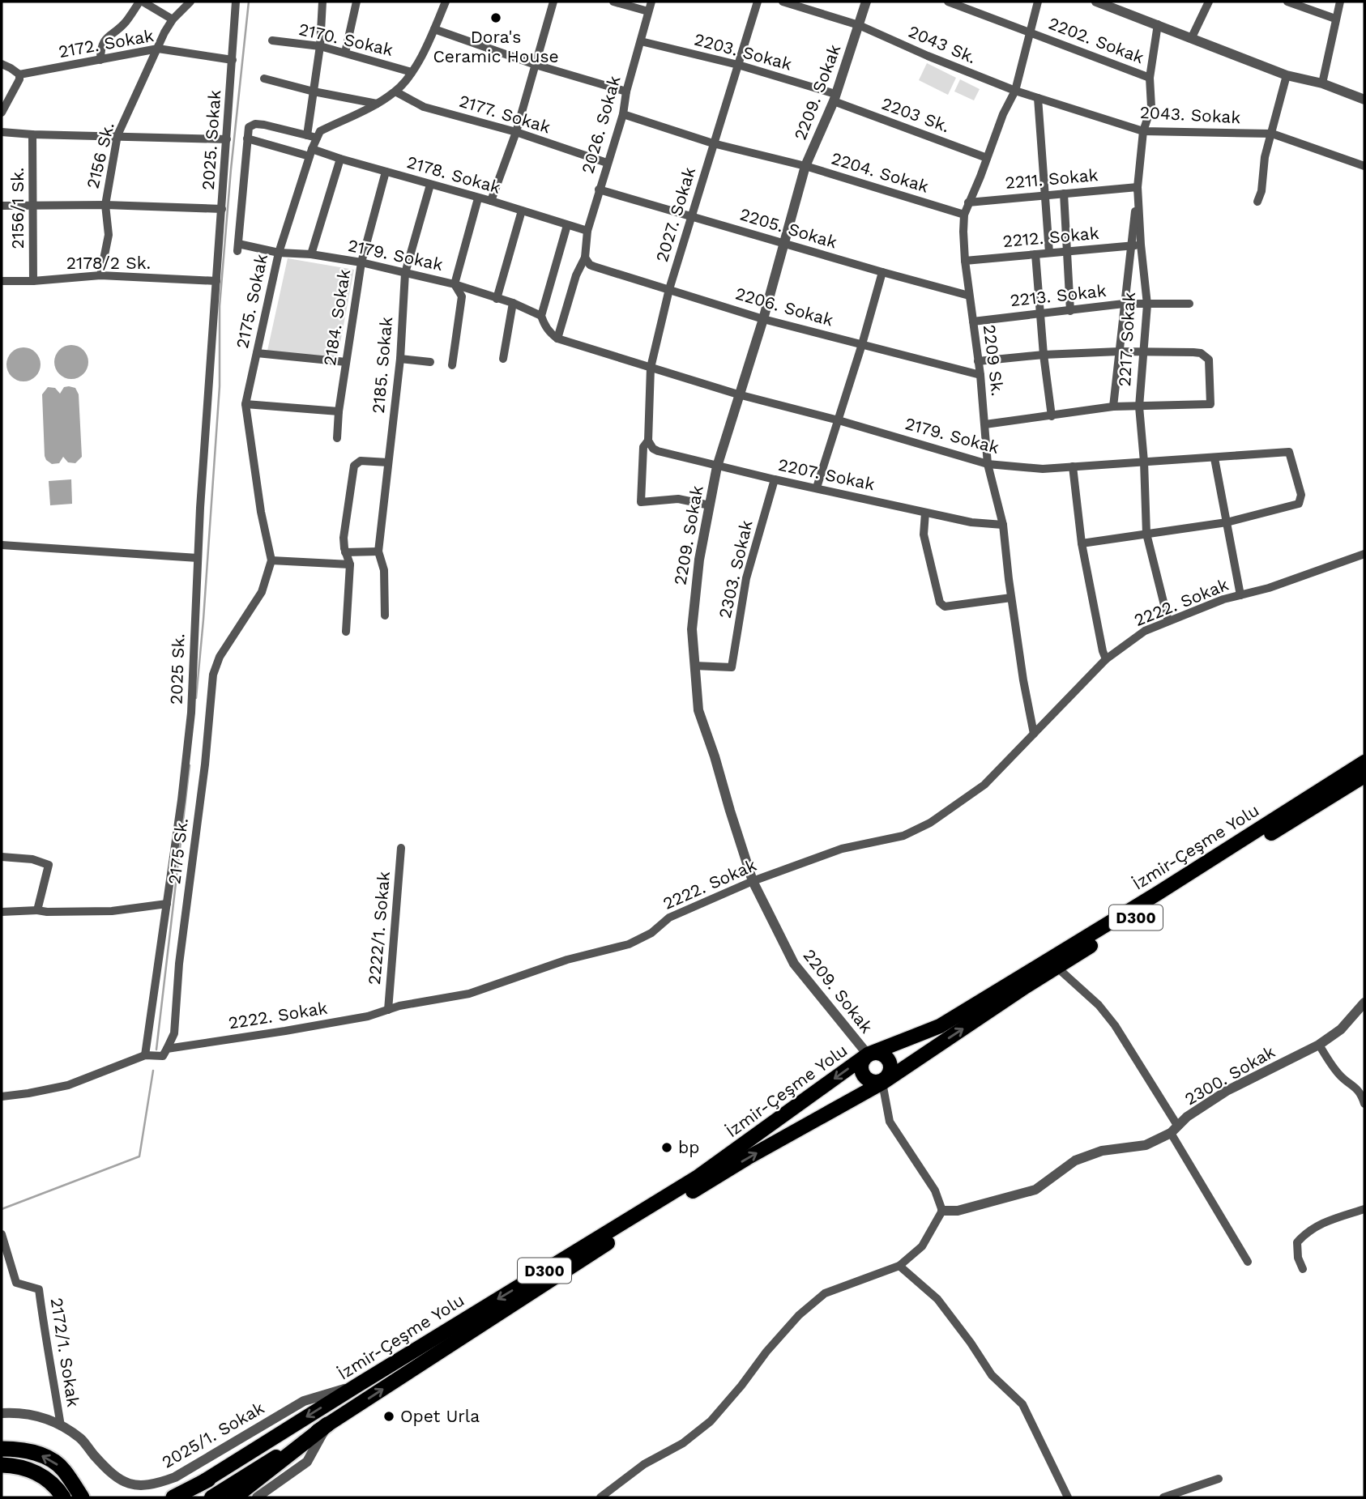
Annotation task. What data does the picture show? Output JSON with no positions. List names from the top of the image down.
{
  "streets": {
    "highway": ["İzmir-Çeşme Yolu", "D300"],
    "street": [
      "2170. Sokak",
      "2202. Sokak",
      "2172. Sokak",
      "2043 Sk.",
      "2203. Sokak",
      "2209. Sokak",
      "2177. Sokak",
      "2203 Sk.",
      "2043. Sokak",
      "2026. Sokak",
      "2025. Sokak",
      "2156 Sk.",
      "2204. Sokak",
      "2178. Sokak",
      "2211. Sokak",
      "2156/1 Sk.",
      "2027. Sokak",
      "2205. Sokak",
      "2212. Sokak",
      "2179. Sokak",
      "2178/2 Sk.",
      "2213. Sokak",
      "2175. Sokak",
      "2206. Sokak",
      "2184. Sokak",
      "2217. Sokak",
      "2209 Sk.",
      "2185. Sokak",
      "2207. Sokak",
      "2303. Sokak",
      "2222. Sokak",
      "2025 Sk.",
      "2175 Sk.",
      "2222/1. Sokak",
      "2300. Sokak",
      "2172/1. Sokak",
      "2025/1. Sokak"
    ]
  },
  "crossings": [
    ["2202. Sokak", "2217. Sokak"],
    ["2202. Sokak", "2209 Sk."],
    ["2172. Sokak", "2025. Sokak"],
    ["2172. Sokak", "2156 Sk."],
    ["2043 Sk.", "2209. Sokak"],
    ["2043 Sk.", "2043. Sokak"],
    ["2043 Sk.", "2209 Sk."],
    ["2203. Sokak", "2209. Sokak"],
    ["2203. Sokak", "2203 Sk."],
    ["2203. Sokak", "2026. Sokak"],
    ["2203. Sokak", "2027. Sokak"],
    ["2209. Sokak", "2203 Sk."],
    ["2209. Sokak", "2204. Sokak"],
    ["2209. Sokak", "2027. Sokak"],
    ["2209. Sokak", "2205. Sokak"],
    ["2209. Sokak", "2179. Sokak"],
    ["2209. Sokak", "2206. Sokak"],
    ["2209. Sokak", "2207. Sokak"],
    ["2209. Sokak", "2303. Sokak"],
    ["2209. Sokak", "2222. Sokak"],
    ["2209. Sokak", "İzmir-Çeşme Yolu"],
    ["2177. Sokak", "2026. Sokak"],
    ["2203 Sk.", "2209 Sk."],
    ["2043. Sokak", "2217. Sokak"],
    ["2043. Sokak", "2209 Sk."],
    ["2026. Sokak", "2204. Sokak"],
    ["2026. Sokak", "2178. Sokak"],
    ["2026. Sokak", "2205. Sokak"],
    ["2026. Sokak", "2179. Sokak"],
    ["2026. Sokak", "2206. Sokak"],
    ["2025. Sokak", "2178/2 Sk."],
    ["2025. Sokak", "2025 Sk."],
    ["2156 Sk.", "2178/2 Sk."],
    ["2204. Sokak", "2027. Sokak"],
    ["2204. Sokak", "2209 Sk."],
    ["2178. Sokak", "2179. Sokak"],
    ["2178. Sokak", "2175. Sokak"],
    ["2178. Sokak", "2184. Sokak"],
    ["2178. Sokak", "2185. Sokak"],
    ["2211. Sokak", "2217. Sokak"],
    ["2211. Sokak", "2209 Sk."],
    ["2156/1 Sk.", "2178/2 Sk."],
    ["2027. Sokak", "2205. Sokak"],
    ["2027. Sokak", "2179. Sokak"],
    ["2027. Sokak", "2206. Sokak"],
    ["2027. Sokak", "2207. Sokak"],
    ["2205. Sokak", "2209 Sk."],
    ["2212. Sokak", "2217. Sokak"],
    ["2212. Sokak", "2209 Sk."],
    ["2179. Sokak", "2175. Sokak"],
    ["2179. Sokak", "2184. Sokak"],
    ["2179. Sokak", "2217. Sokak"],
    ["2179. Sokak", "2209 Sk."],
    ["2179. Sokak", "2185. Sokak"],
    ["2178/2 Sk.", "2025 Sk."],
    ["2213. Sokak", "2217. Sokak"],
    ["2213. Sokak", "2209 Sk."],
    ["2175. Sokak", "2175 Sk."],
    ["2206. Sokak", "2209 Sk."],
    ["2217. Sokak", "2222. Sokak"],
    ["2209 Sk.", "2207. Sokak"],
    ["2209 Sk.", "2222. Sokak"],
    ["2207. Sokak", "2303. Sokak"],
    ["2222. Sokak", "2025 Sk."],
    ["2222. Sokak", "2175 Sk."],
    ["2222. Sokak", "2222/1. Sokak"],
    ["İzmir-Çeşme Yolu", "2025/1. Sokak"],
    ["2172/1. Sokak", "2025/1. Sokak"]
  ],
  "places": ["Dora's Ceramic House", "bp", "Opet Urla"]
}
